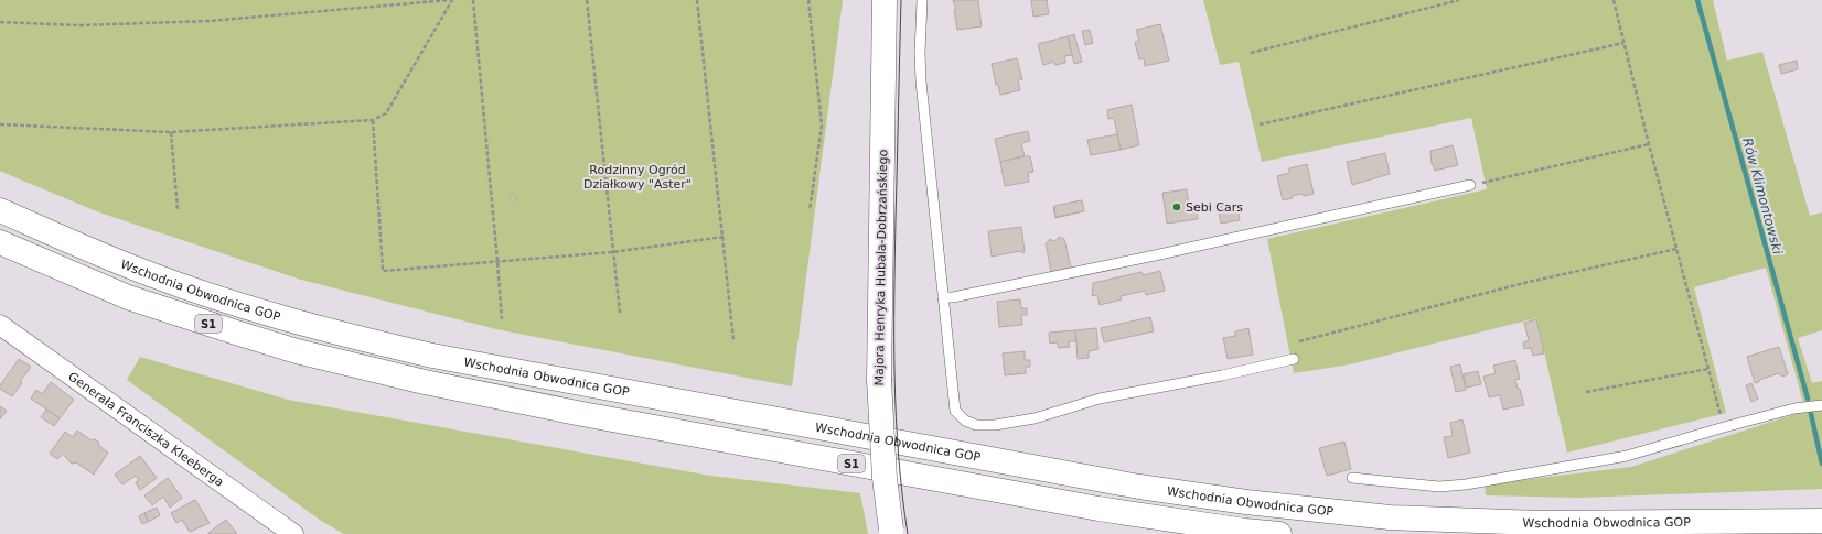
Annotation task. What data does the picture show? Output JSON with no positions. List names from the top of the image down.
{
  "streets": {
    "main road": ["Majora Henryka Hubala-Dobrzańskiego", "Wschodnia Obwodnica GOP", "S1"],
    "street": ["Generała Franciszka Kleeberga"]
  },
  "water": ["Rów Klimontowski"],
  "parks": ["Rodzinny Ogród Działkowy \"Aster\""],
  "places": ["Sebi Cars"]
}
